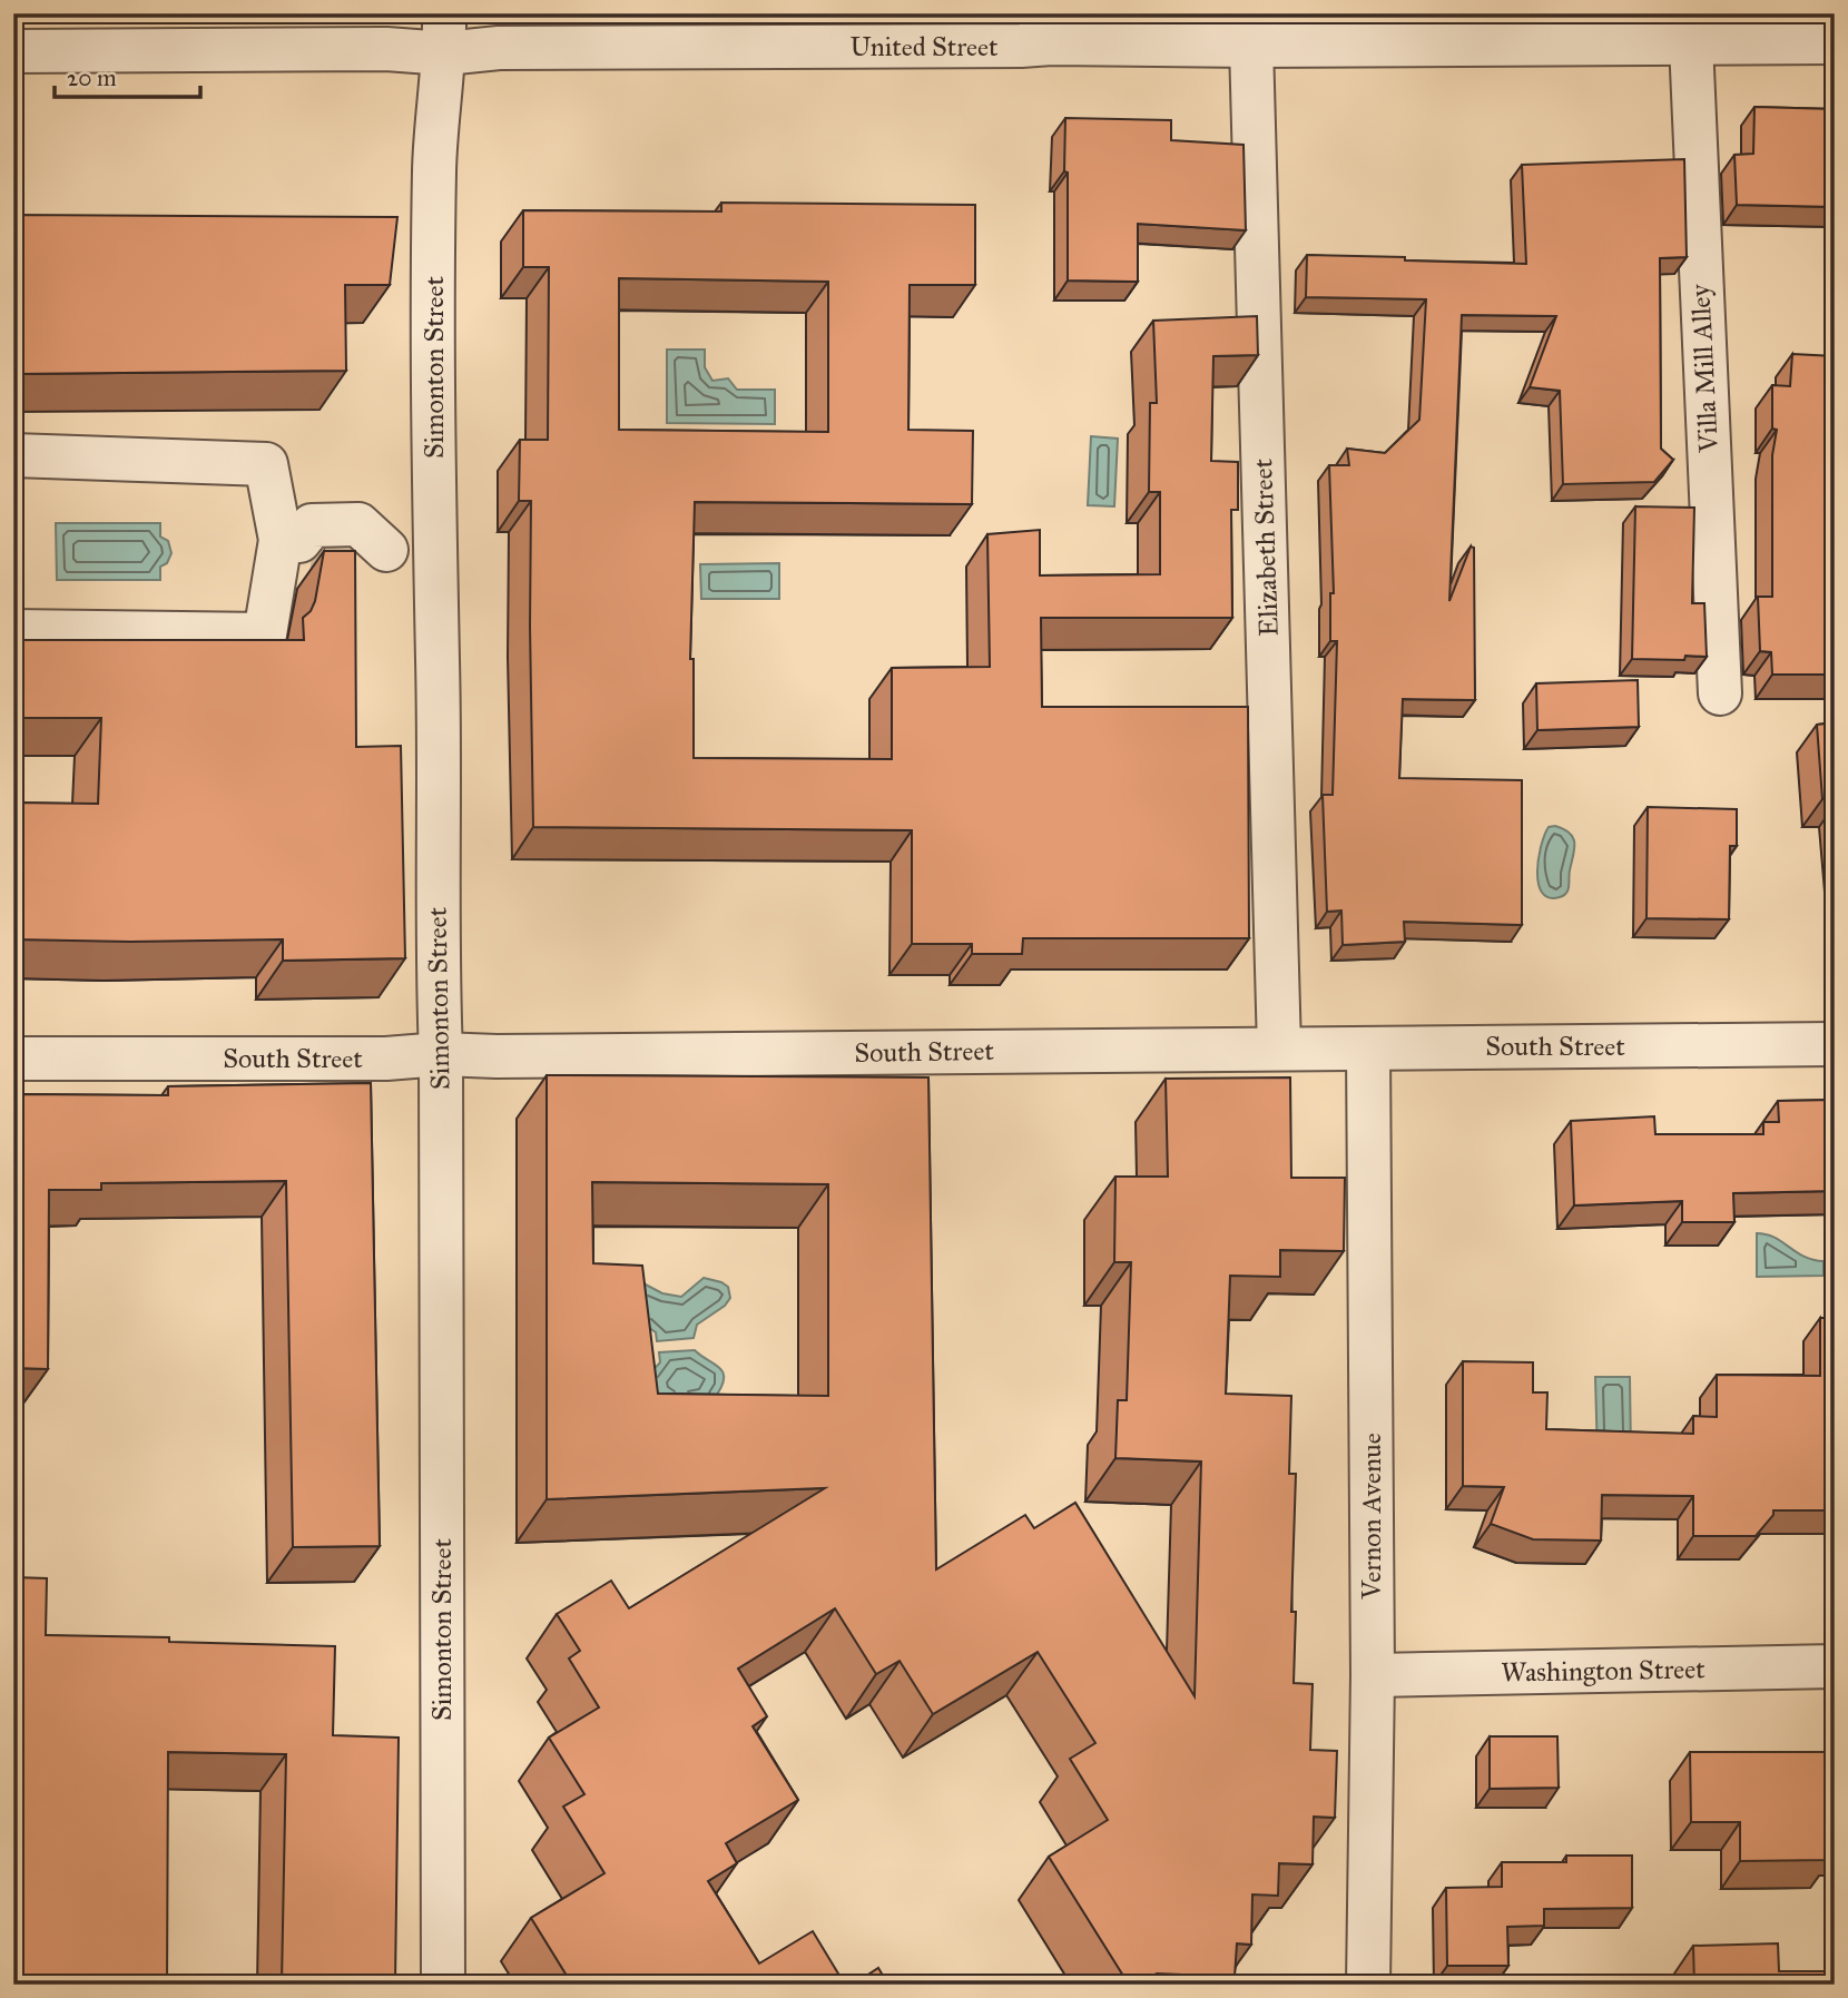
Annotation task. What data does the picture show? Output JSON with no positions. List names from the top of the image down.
{
  "streets": {
    "street": [
      "United Street",
      "Simonton Street",
      "Villa Mill Alley",
      "Elizabeth Street",
      "South Street",
      "Vernon Avenue",
      "Washington Street"
    ]
  },
  "crossings": [
    ["United Street", "Simonton Street"],
    ["United Street", "Villa Mill Alley"],
    ["United Street", "Elizabeth Street"],
    ["Simonton Street", "South Street"],
    ["Elizabeth Street", "South Street"],
    ["South Street", "Vernon Avenue"],
    ["Vernon Avenue", "Washington Street"]
  ],
  "scale_bar": "20 m"
}
